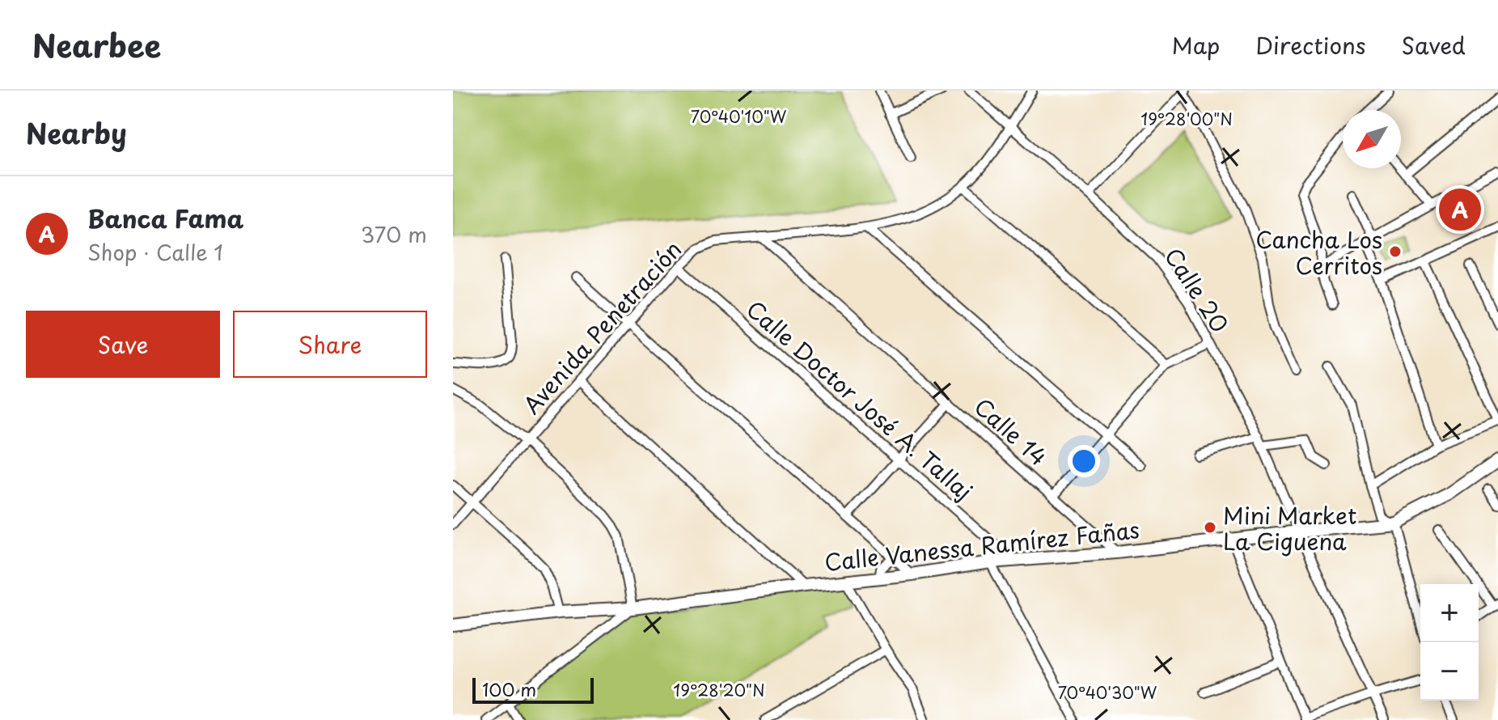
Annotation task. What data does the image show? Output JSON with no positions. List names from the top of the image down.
{
  "streets": {
    "street": [
      "Calle 20",
      "Avenida Penetración",
      "Calle Doctor José A. Tallaj",
      "Calle 14",
      "Calle Vanessa Ramírez Fañas"
    ]
  },
  "crossings": [
    ["Calle 20", "Avenida Penetración"],
    ["Calle 20", "Calle Vanessa Ramírez Fañas"],
    ["Avenida Penetración", "Calle Doctor José A. Tallaj"],
    ["Avenida Penetración", "Calle 14"],
    ["Calle Doctor José A. Tallaj", "Calle Vanessa Ramírez Fañas"],
    ["Calle 14", "Calle Vanessa Ramírez Fañas"]
  ],
  "places": ["Cancha Los Cerritos", "Mini Market La Ciguena"],
  "scale_bar": "100 m",
  "north": "bottom left",
  "page": {
    "header": "Nearbee",
    "nav": ["Map", "Directions", "Saved"],
    "heading": "Nearby",
    "list": [
      {
        "mark": "A",
        "name": "Banca Fama",
        "note": "Shop · Calle 1",
        "value": "370 m"
      }
    ],
    "pins": "A",
    "buttons": ["Save", "Share"],
    "map_buttons": ["+", "−"],
    "scale": "100 m"
  },
  "coordinates": [
    "70°40'10\"W",
    "19°28'00\"N",
    "19°28'20\"N",
    "70°40'30\"W"
  ]
}
